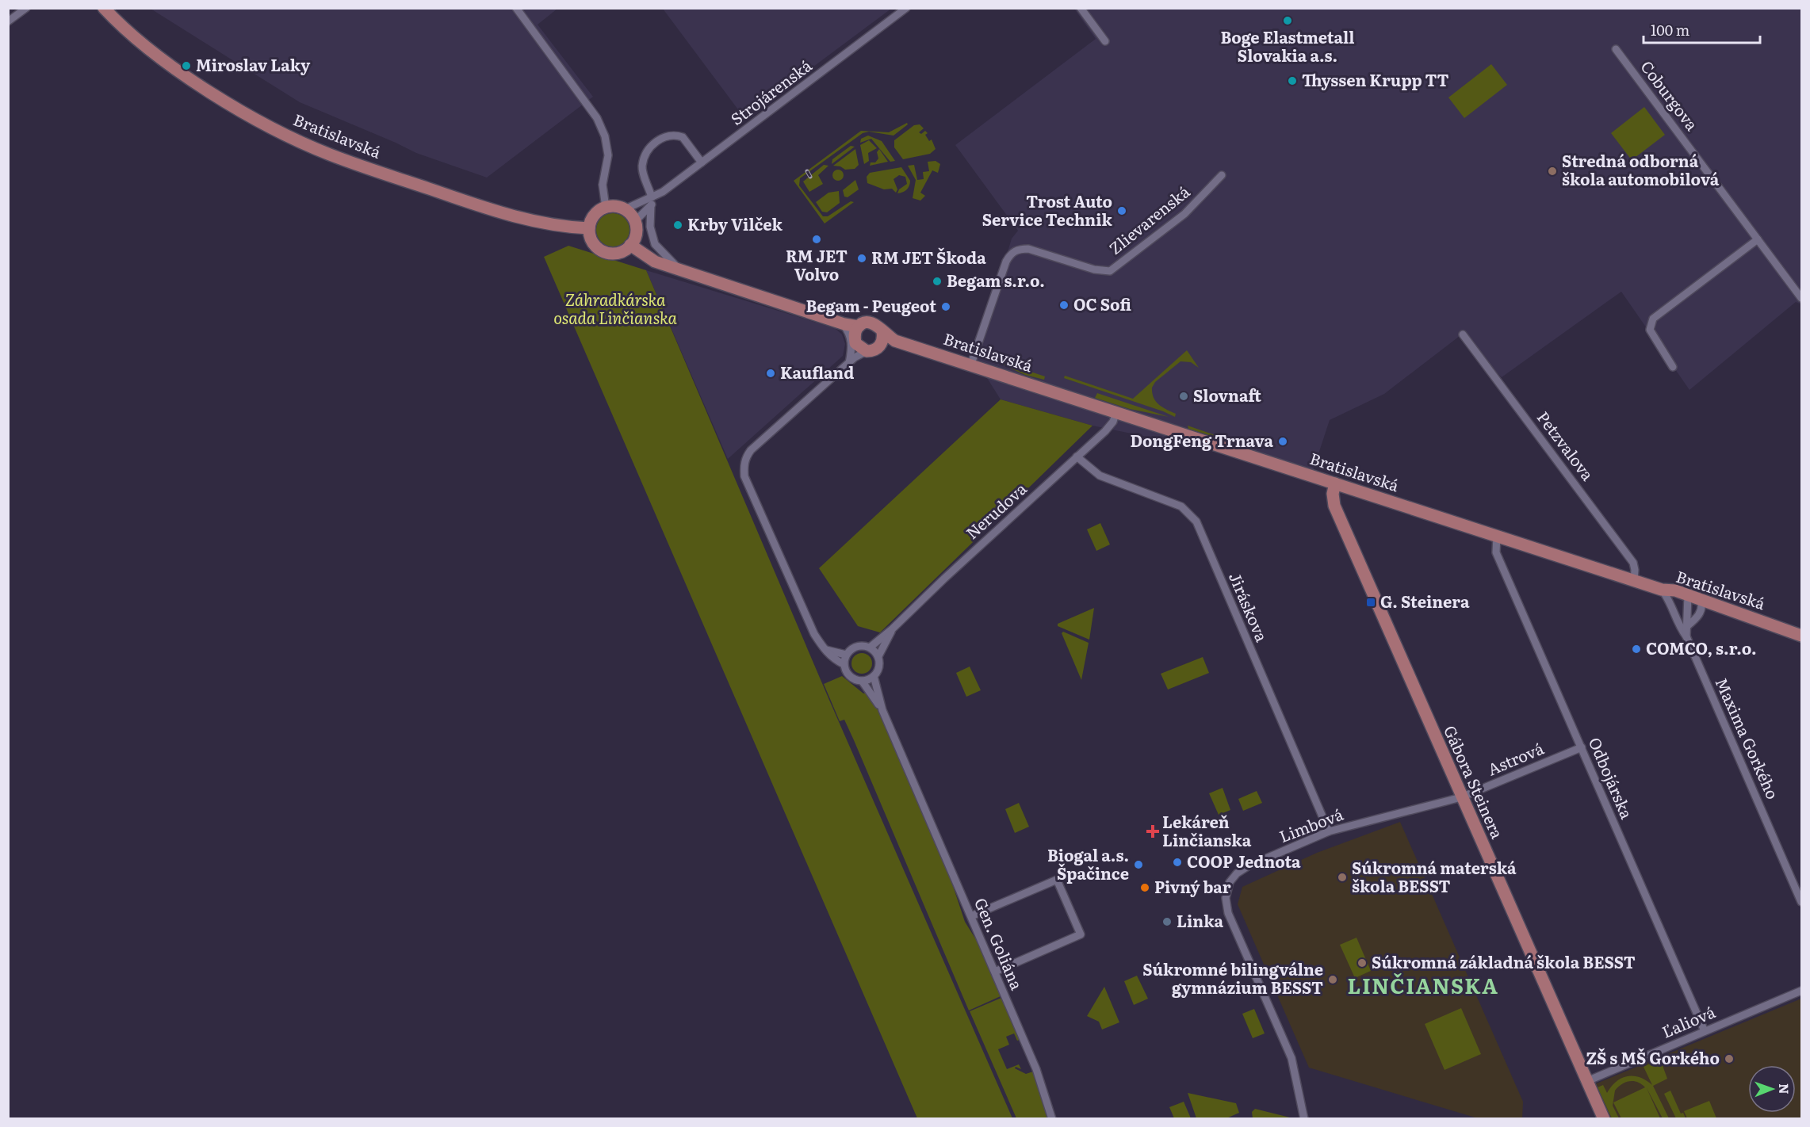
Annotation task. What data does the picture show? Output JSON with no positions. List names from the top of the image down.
{
  "streets": {
    "main road": ["Bratislavská", "Gábora Steinera"],
    "street": [
      "Strojárenská",
      "Coburgova",
      "Zlievarenská",
      "Petzvalova",
      "Nerudova",
      "Jiráskova",
      "Maxima Gorkého",
      "Astrová",
      "Odbojárska",
      "Limbová",
      "Gen. Goliána",
      "Ľaliová"
    ]
  },
  "crossings": [
    ["Bratislavská", "Zlievarenská"],
    ["Bratislavská", "Petzvalova"],
    ["Bratislavská", "Nerudova"],
    ["Bratislavská", "Maxima Gorkého"],
    ["Bratislavská", "Odbojárska"],
    ["Bratislavská", "Gábora Steinera"],
    ["Nerudova", "Jiráskova"],
    ["Jiráskova", "Limbová"],
    ["Astrová", "Odbojárska"],
    ["Astrová", "Gábora Steinera"],
    ["Astrová", "Limbová"],
    ["Odbojárska", "Ľaliová"],
    ["Gábora Steinera", "Limbová"],
    ["Gábora Steinera", "Ľaliová"]
  ],
  "districts": ["LINČIANSKA"],
  "parks": ["Záhradkárska osada Linčianska"],
  "places": {
    "other": [
      "Boge Elastmetall Slovakia a.s.",
      "Miroslav Laky",
      "Thyssen Krupp TT",
      "Stredná odborná škola automobilová",
      "Trost Auto Service Technik",
      "Krby Vilček",
      "RM JET Volvo",
      "RM JET Škoda",
      "Begam s.r.o.",
      "OC Sofi",
      "Begam - Peugeot",
      "Kaufland",
      "Slovnaft",
      "DongFeng Trnava",
      "COMCO, s.r.o.",
      "COOP Jednota",
      "Biogal a.s. Špačince",
      "Súkromná materská škola BESST",
      "Pivný bar",
      "Linka",
      "Súkromná základná škola BESST",
      "Súkromné bilingválne gymnázium BESST",
      "ZŠ s MŠ Gorkého"
    ],
    "transit": ["G. Steinera"],
    "health": ["Lekáreň Linčianska"]
  },
  "scale_bar": "100 m",
  "north": "right"
}
